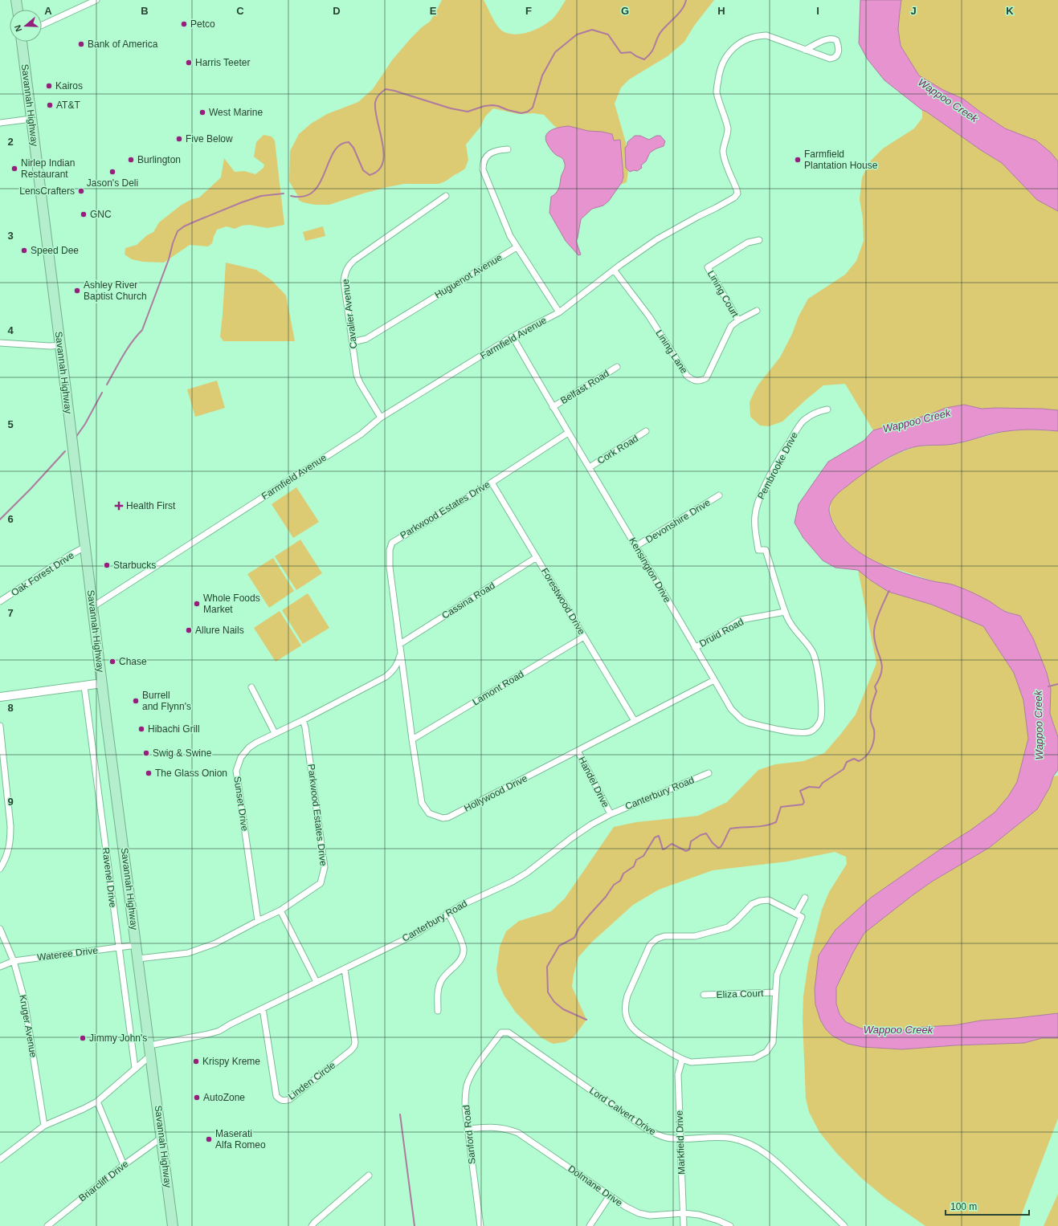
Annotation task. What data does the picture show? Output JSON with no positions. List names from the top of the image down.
{
  "streets": {
    "highway": ["Savannah Highway"],
    "street": [
      "Huguenot Avenue",
      "Lining Court",
      "Cavalier Avenue",
      "Farmfield Avenue",
      "Lining Lane",
      "Belfast Road",
      "Cork Road",
      "Pembrooke Drive",
      "Parkwood Estates Drive",
      "Devonshire Drive",
      "Kensington Drive",
      "Oak Forest Drive",
      "Cassina Road",
      "Forestwood Drive",
      "Druid Road",
      "Lamont Road",
      "Handel Drive",
      "Hollywood Drive",
      "Canterbury Road",
      "Sunset Drive",
      "Ravenel Drive",
      "Wateree Drive",
      "Eliza Court",
      "Kruger Avenue",
      "Linden Circle",
      "Lord Calvert Drive",
      "Sanford Road",
      "Markfield Drive",
      "Briarcliff Drive",
      "Dolmane Drive"
    ]
  },
  "crossings": [
    ["Savannah Highway", "Farmfield Avenue"],
    ["Savannah Highway", "Parkwood Estates Drive"],
    ["Savannah Highway", "Oak Forest Drive"],
    ["Savannah Highway", "Canterbury Road"],
    ["Savannah Highway", "Wateree Drive"],
    ["Savannah Highway", "Briarcliff Drive"],
    ["Huguenot Avenue", "Cavalier Avenue"],
    ["Lining Court", "Lining Lane"],
    ["Cavalier Avenue", "Farmfield Avenue"],
    ["Farmfield Avenue", "Lining Lane"],
    ["Farmfield Avenue", "Kensington Drive"],
    ["Belfast Road", "Kensington Drive"],
    ["Cork Road", "Kensington Drive"],
    ["Pembrooke Drive", "Kensington Drive"],
    ["Pembrooke Drive", "Druid Road"],
    ["Parkwood Estates Drive", "Kensington Drive"],
    ["Parkwood Estates Drive", "Cassina Road"],
    ["Parkwood Estates Drive", "Forestwood Drive"],
    ["Parkwood Estates Drive", "Hollywood Drive"],
    ["Parkwood Estates Drive", "Sunset Drive"],
    ["Devonshire Drive", "Kensington Drive"],
    ["Kensington Drive", "Druid Road"],
    ["Kensington Drive", "Hollywood Drive"],
    ["Cassina Road", "Forestwood Drive"],
    ["Cassina Road", "Hollywood Drive"],
    ["Forestwood Drive", "Lamont Road"],
    ["Forestwood Drive", "Hollywood Drive"],
    ["Lamont Road", "Hollywood Drive"],
    ["Handel Drive", "Hollywood Drive"],
    ["Handel Drive", "Canterbury Road"],
    ["Hollywood Drive", "Sunset Drive"],
    ["Canterbury Road", "Linden Circle"],
    ["Ravenel Drive", "Wateree Drive"],
    ["Wateree Drive", "Kruger Avenue"],
    ["Lord Calvert Drive", "Sanford Road"],
    ["Lord Calvert Drive", "Markfield Drive"],
    ["Sanford Road", "Dolmane Drive"],
    ["Markfield Drive", "Dolmane Drive"]
  ],
  "water": ["Wappoo Creek"],
  "places": {
    "other": [
      "Petco",
      "Bank of America",
      "Harris Teeter",
      "Kairos",
      "AT&T",
      "West Marine",
      "Five Below",
      "Burlington",
      "Farmfield Plantation House",
      "Nirlep Indian Restaurant",
      "Jason's Deli",
      "LensCrafters",
      "GNC",
      "Speed Dee",
      "Ashley River Baptist Church",
      "Starbucks",
      "Whole Foods Market",
      "Allure Nails",
      "Chase",
      "Burrell and Flynn's",
      "Hibachi Grill",
      "Swig & Swine",
      "The Glass Onion",
      "Jimmy John's",
      "Krispy Kreme",
      "AutoZone",
      "Maserati Alfa Romeo"
    ],
    "health": ["Health First"]
  },
  "scale_bar": "100 m",
  "north": "left",
  "grid": {
    "columns": [
      "A",
      "B",
      "C",
      "D",
      "E",
      "F",
      "G",
      "H",
      "I",
      "J",
      "K"
    ],
    "rows": [
      "2",
      "3",
      "4",
      "5",
      "6",
      "7",
      "8",
      "9"
    ]
  }
}
